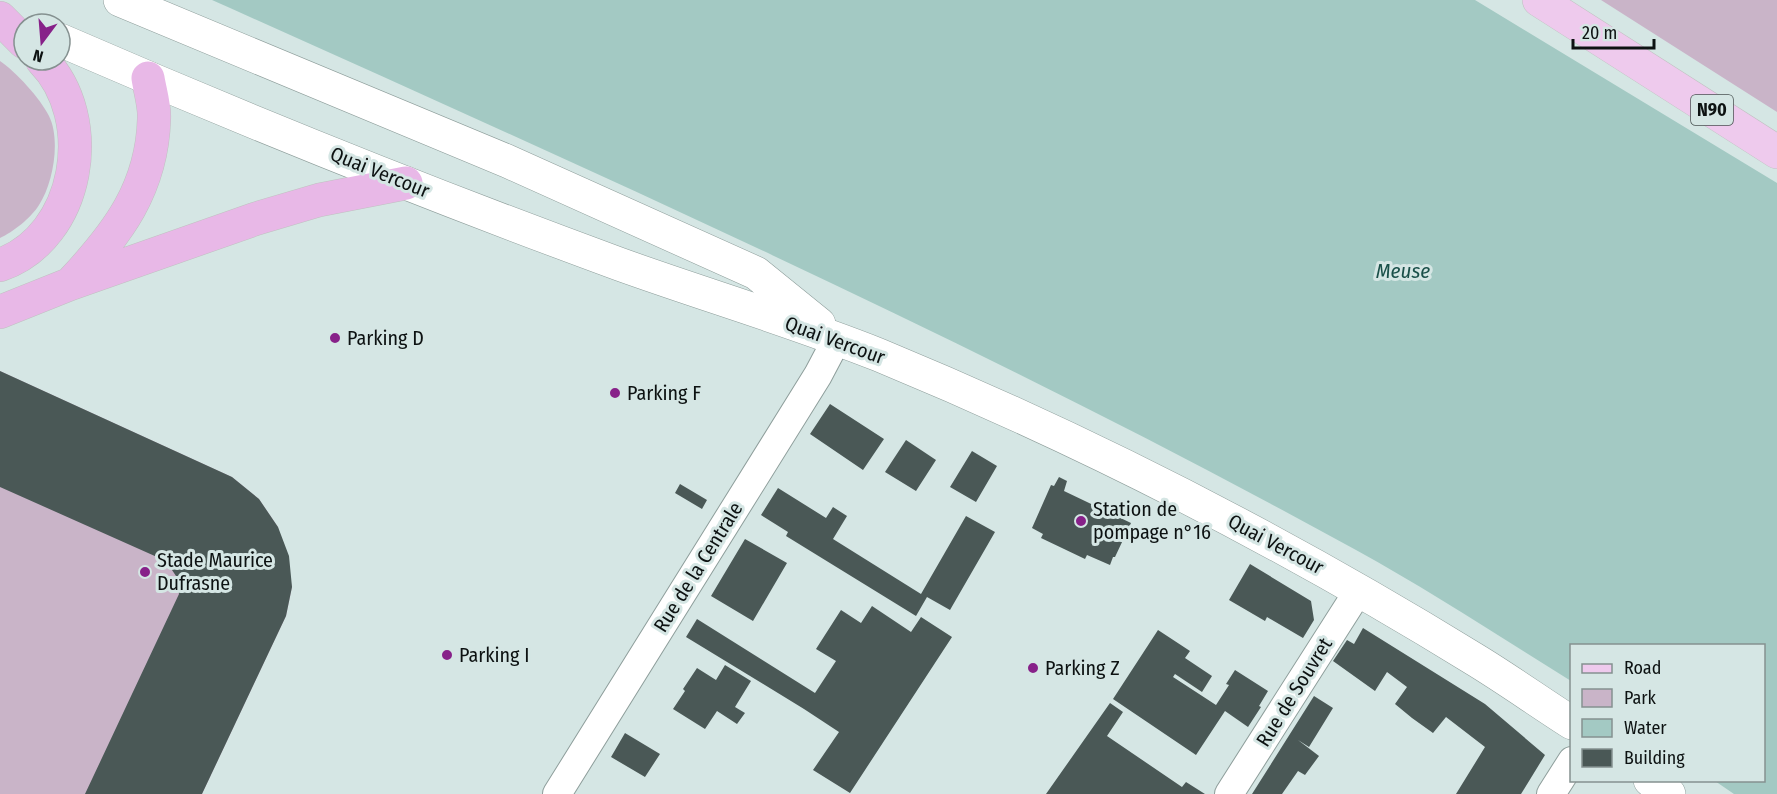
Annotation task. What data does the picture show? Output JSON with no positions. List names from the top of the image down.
{
  "streets": {
    "main road": ["N90", "Quai Vercour"],
    "street": ["Rue de la Centrale", "Rue de Souvret"]
  },
  "crossings": [
    ["Quai Vercour", "Rue de la Centrale"],
    ["Quai Vercour", "Rue de Souvret"]
  ],
  "water": ["Meuse"],
  "places": [
    "Parking D",
    "Parking F",
    "Station de pompage n°16",
    "Stade Maurice Dufrasne",
    "Parking I",
    "Parking Z"
  ],
  "legend": [
    "Road",
    "Park",
    "Water",
    "Building"
  ],
  "scale_bar": "20 m",
  "north": "bottom"
}
